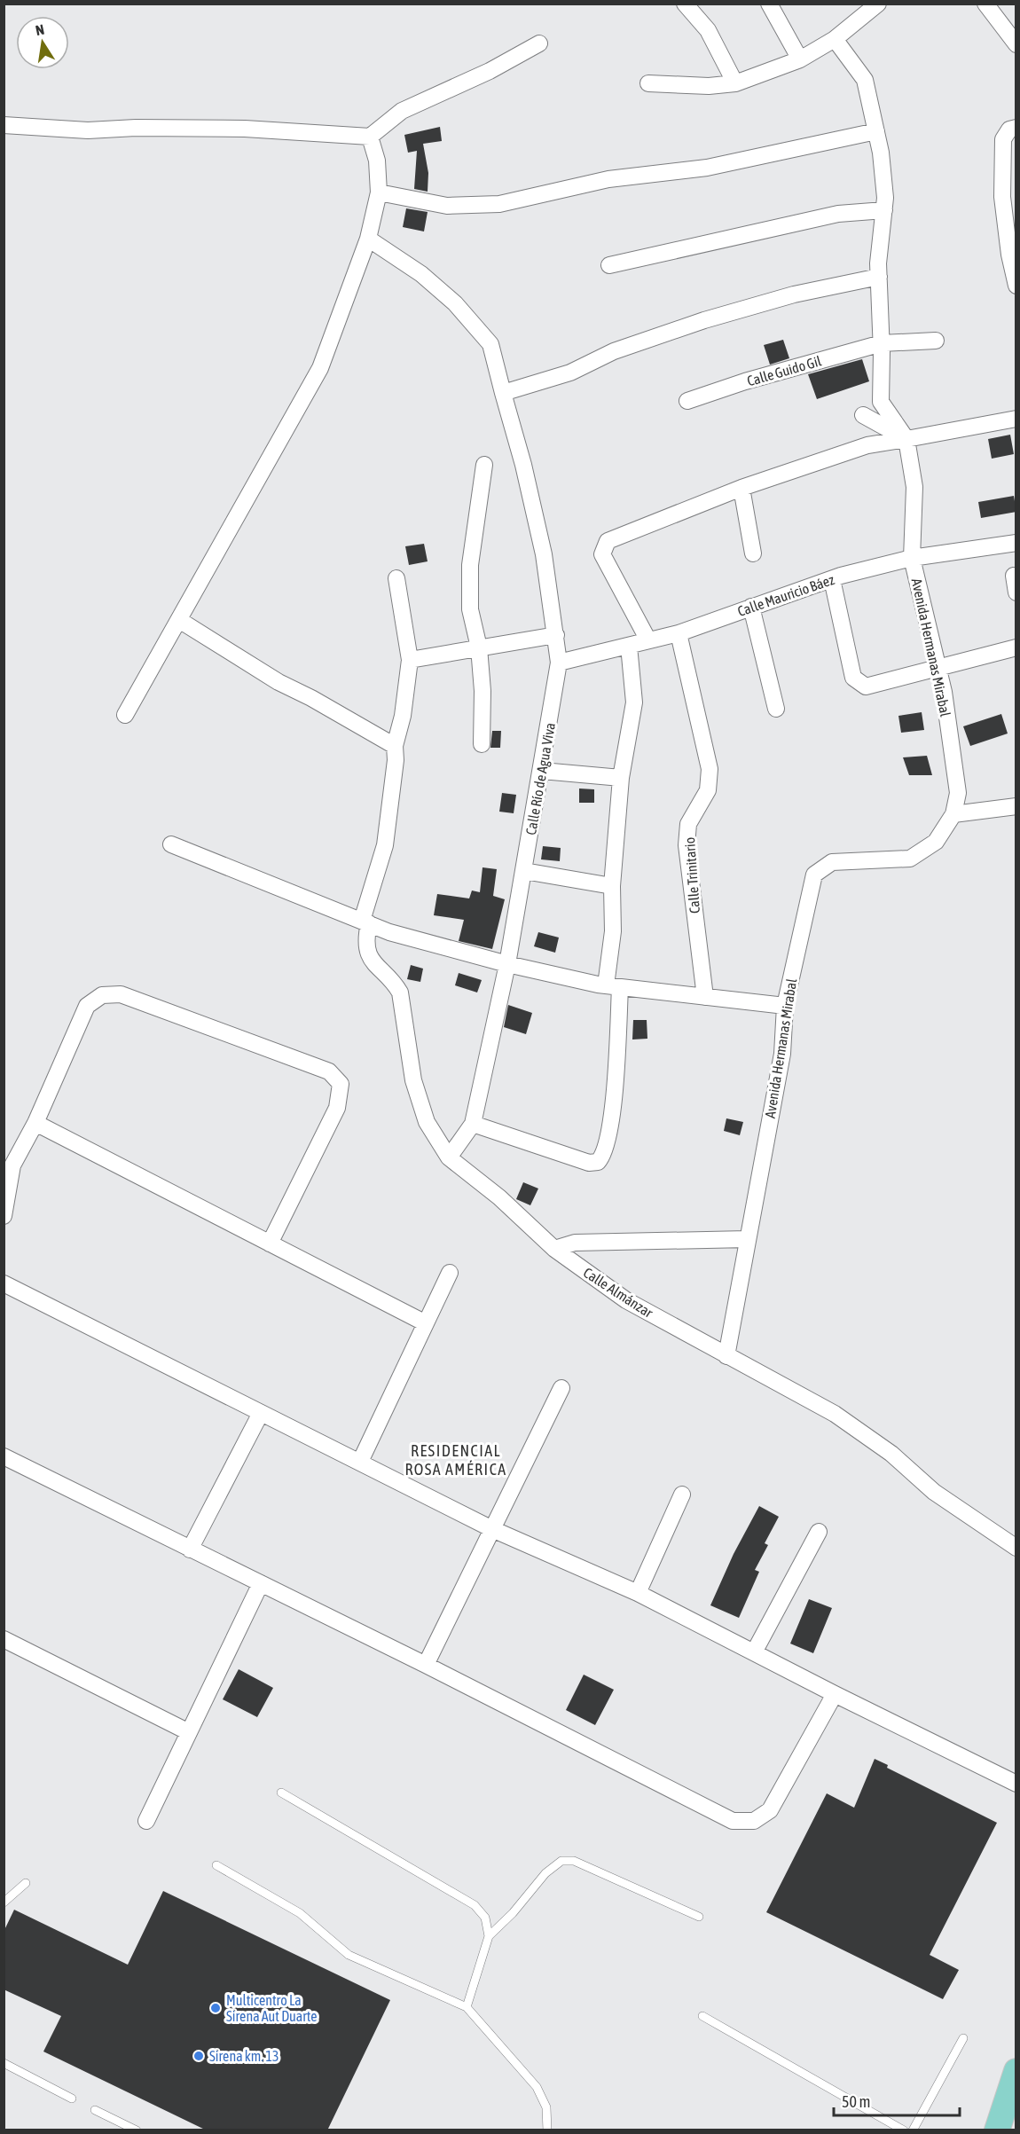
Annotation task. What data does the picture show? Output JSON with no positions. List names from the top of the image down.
{
  "streets": {
    "street": [
      "Calle Guido Gil",
      "Calle Mauricio Báez",
      "Avenida Hermanas Mirabal",
      "Calle Río de Agua Viva",
      "Calle Trinitario",
      "Calle Almánzar"
    ]
  },
  "crossings": [
    ["Calle Guido Gil", "Avenida Hermanas Mirabal"],
    ["Calle Mauricio Báez", "Avenida Hermanas Mirabal"],
    ["Calle Mauricio Báez", "Calle Río de Agua Viva"],
    ["Calle Mauricio Báez", "Calle Trinitario"],
    ["Avenida Hermanas Mirabal", "Calle Almánzar"],
    ["Calle Río de Agua Viva", "Calle Almánzar"]
  ],
  "districts": ["RESIDENCIAL ROSA AMÉRICA"],
  "places": ["Multicentro La Sirena Aut Duarte", "Sirena km. 13"],
  "scale_bar": "50 m",
  "north": "top"
}
